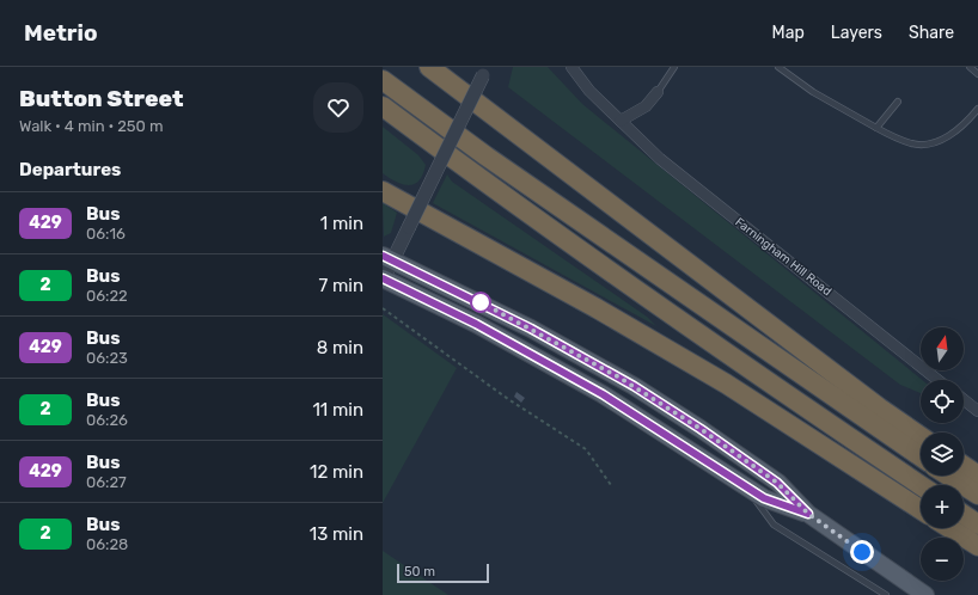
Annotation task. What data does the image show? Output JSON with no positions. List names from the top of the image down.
{
  "streets": {
    "street": ["Farningham Hill Road"]
  },
  "lines": ["bus line 429"],
  "scale_bar": "50 m",
  "north": "top",
  "page": {
    "header": "Metrio",
    "nav": ["Map", "Layers", "Share"],
    "heading": [
      ["Button Street", "Walk · 4 min · 250 m"],
      "Departures"
    ],
    "list": [
      {
        "mark": "429",
        "name": "Bus",
        "note": "06:16",
        "value": "1 min"
      },
      {
        "mark": "2",
        "name": "Bus",
        "note": "06:22",
        "value": "7 min"
      },
      {
        "mark": "429",
        "name": "Bus",
        "note": "06:23",
        "value": "8 min"
      },
      {
        "mark": "2",
        "name": "Bus",
        "note": "06:26",
        "value": "11 min"
      },
      {
        "mark": "429",
        "name": "Bus",
        "note": "06:27",
        "value": "12 min"
      },
      {
        "mark": "2",
        "name": "Bus",
        "note": "06:28",
        "value": "13 min"
      }
    ],
    "map_buttons": ["+", "−"],
    "scale": "50 m"
  }
}
